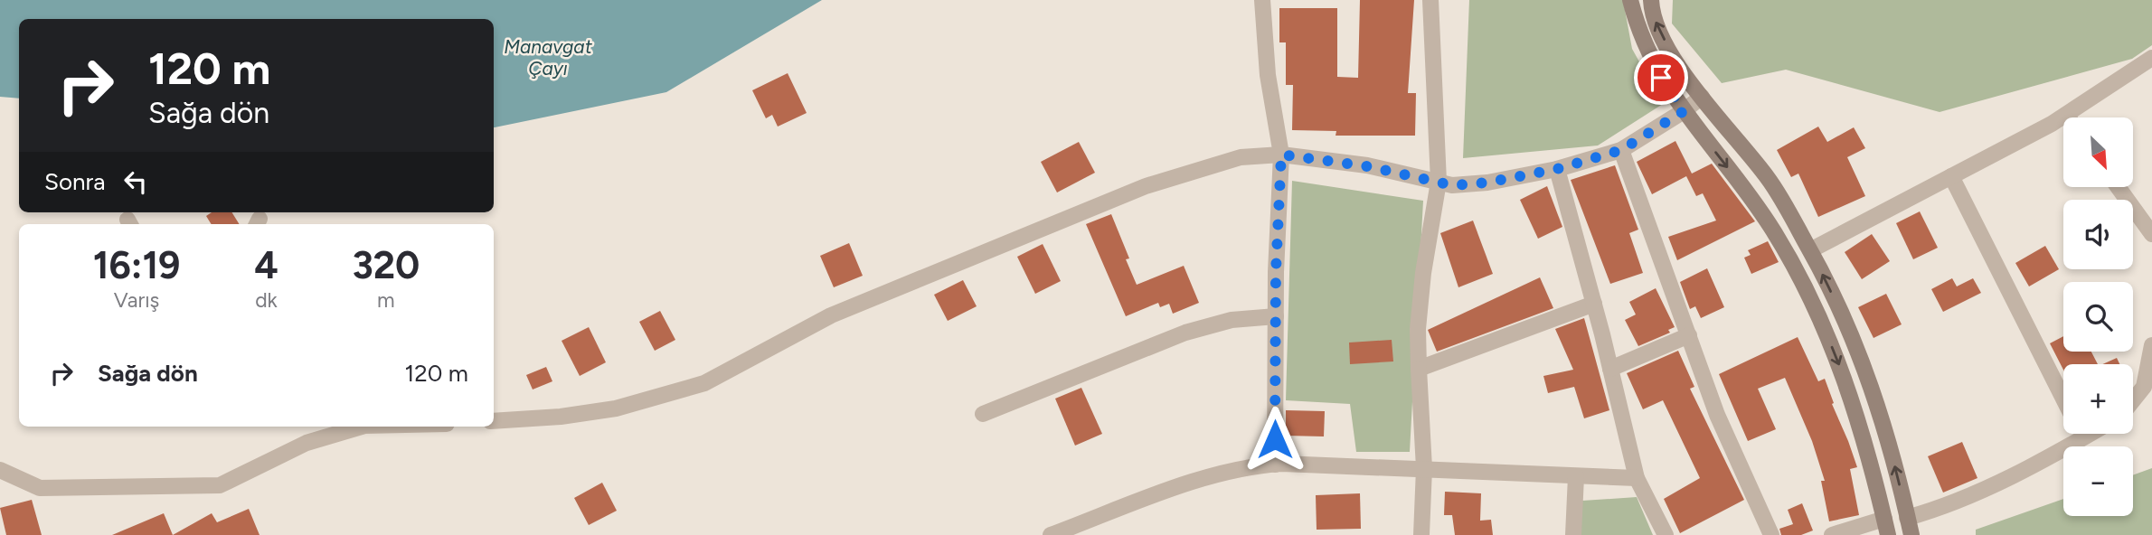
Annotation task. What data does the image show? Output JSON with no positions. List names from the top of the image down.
{
  "water": ["Manavgat Çayı"],
  "north": "bottom right",
  "page": {
    "turn": ["120 m", "Sağa dön"],
    "map_buttons": ["+", "−"],
    "then": "Sonra",
    "eta": [
      "16:19",
      "Varış",
      "4",
      "dk",
      "320",
      "m"
    ],
    "list": [
      {
        "name": "Sağa dön",
        "value": "120 m"
      }
    ]
  }
}
